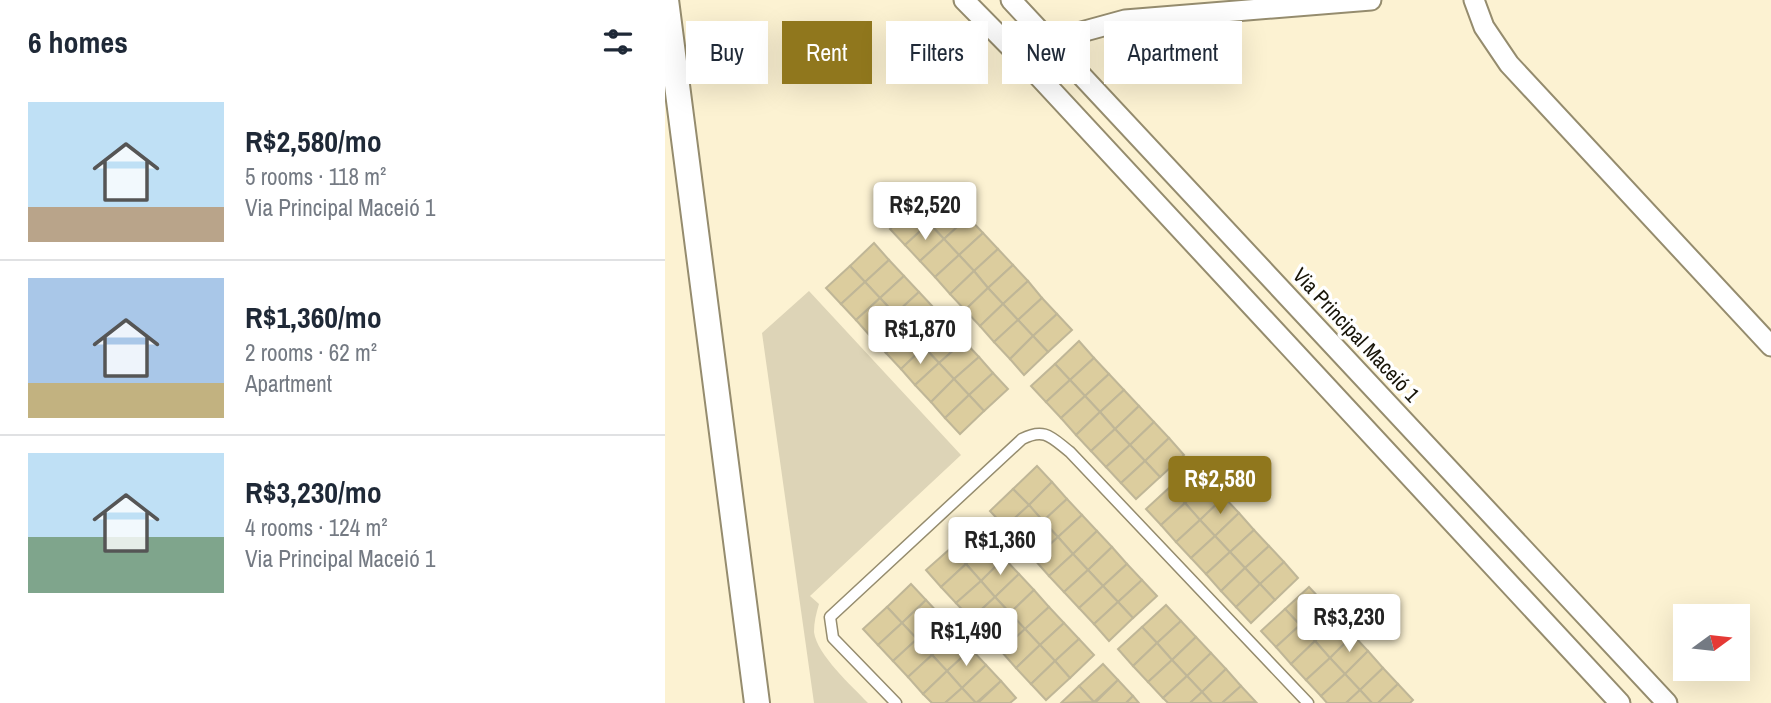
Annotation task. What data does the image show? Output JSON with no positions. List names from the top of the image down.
{
  "streets": {
    "street": ["Via Principal Maceió 1"]
  },
  "north": "right",
  "page": {
    "heading": "6 homes",
    "chip": [
      "Buy",
      "Rent",
      "Filters",
      "New",
      "Apartment"
    ],
    "list": [
      {
        "name": "R$2,580/mo",
        "note": "5 rooms · 118 m² · Via Principal Maceió 1"
      },
      {
        "name": "R$1,360/mo",
        "note": "2 rooms · 62 m² · Apartment"
      },
      {
        "name": "R$3,230/mo",
        "note": "4 rooms · 124 m² · Via Principal Maceió 1"
      }
    ],
    "price": [
      "R$2,520",
      "R$1,870",
      "R$2,580",
      "R$1,360",
      "R$3,230",
      "R$1,490"
    ]
  }
}
